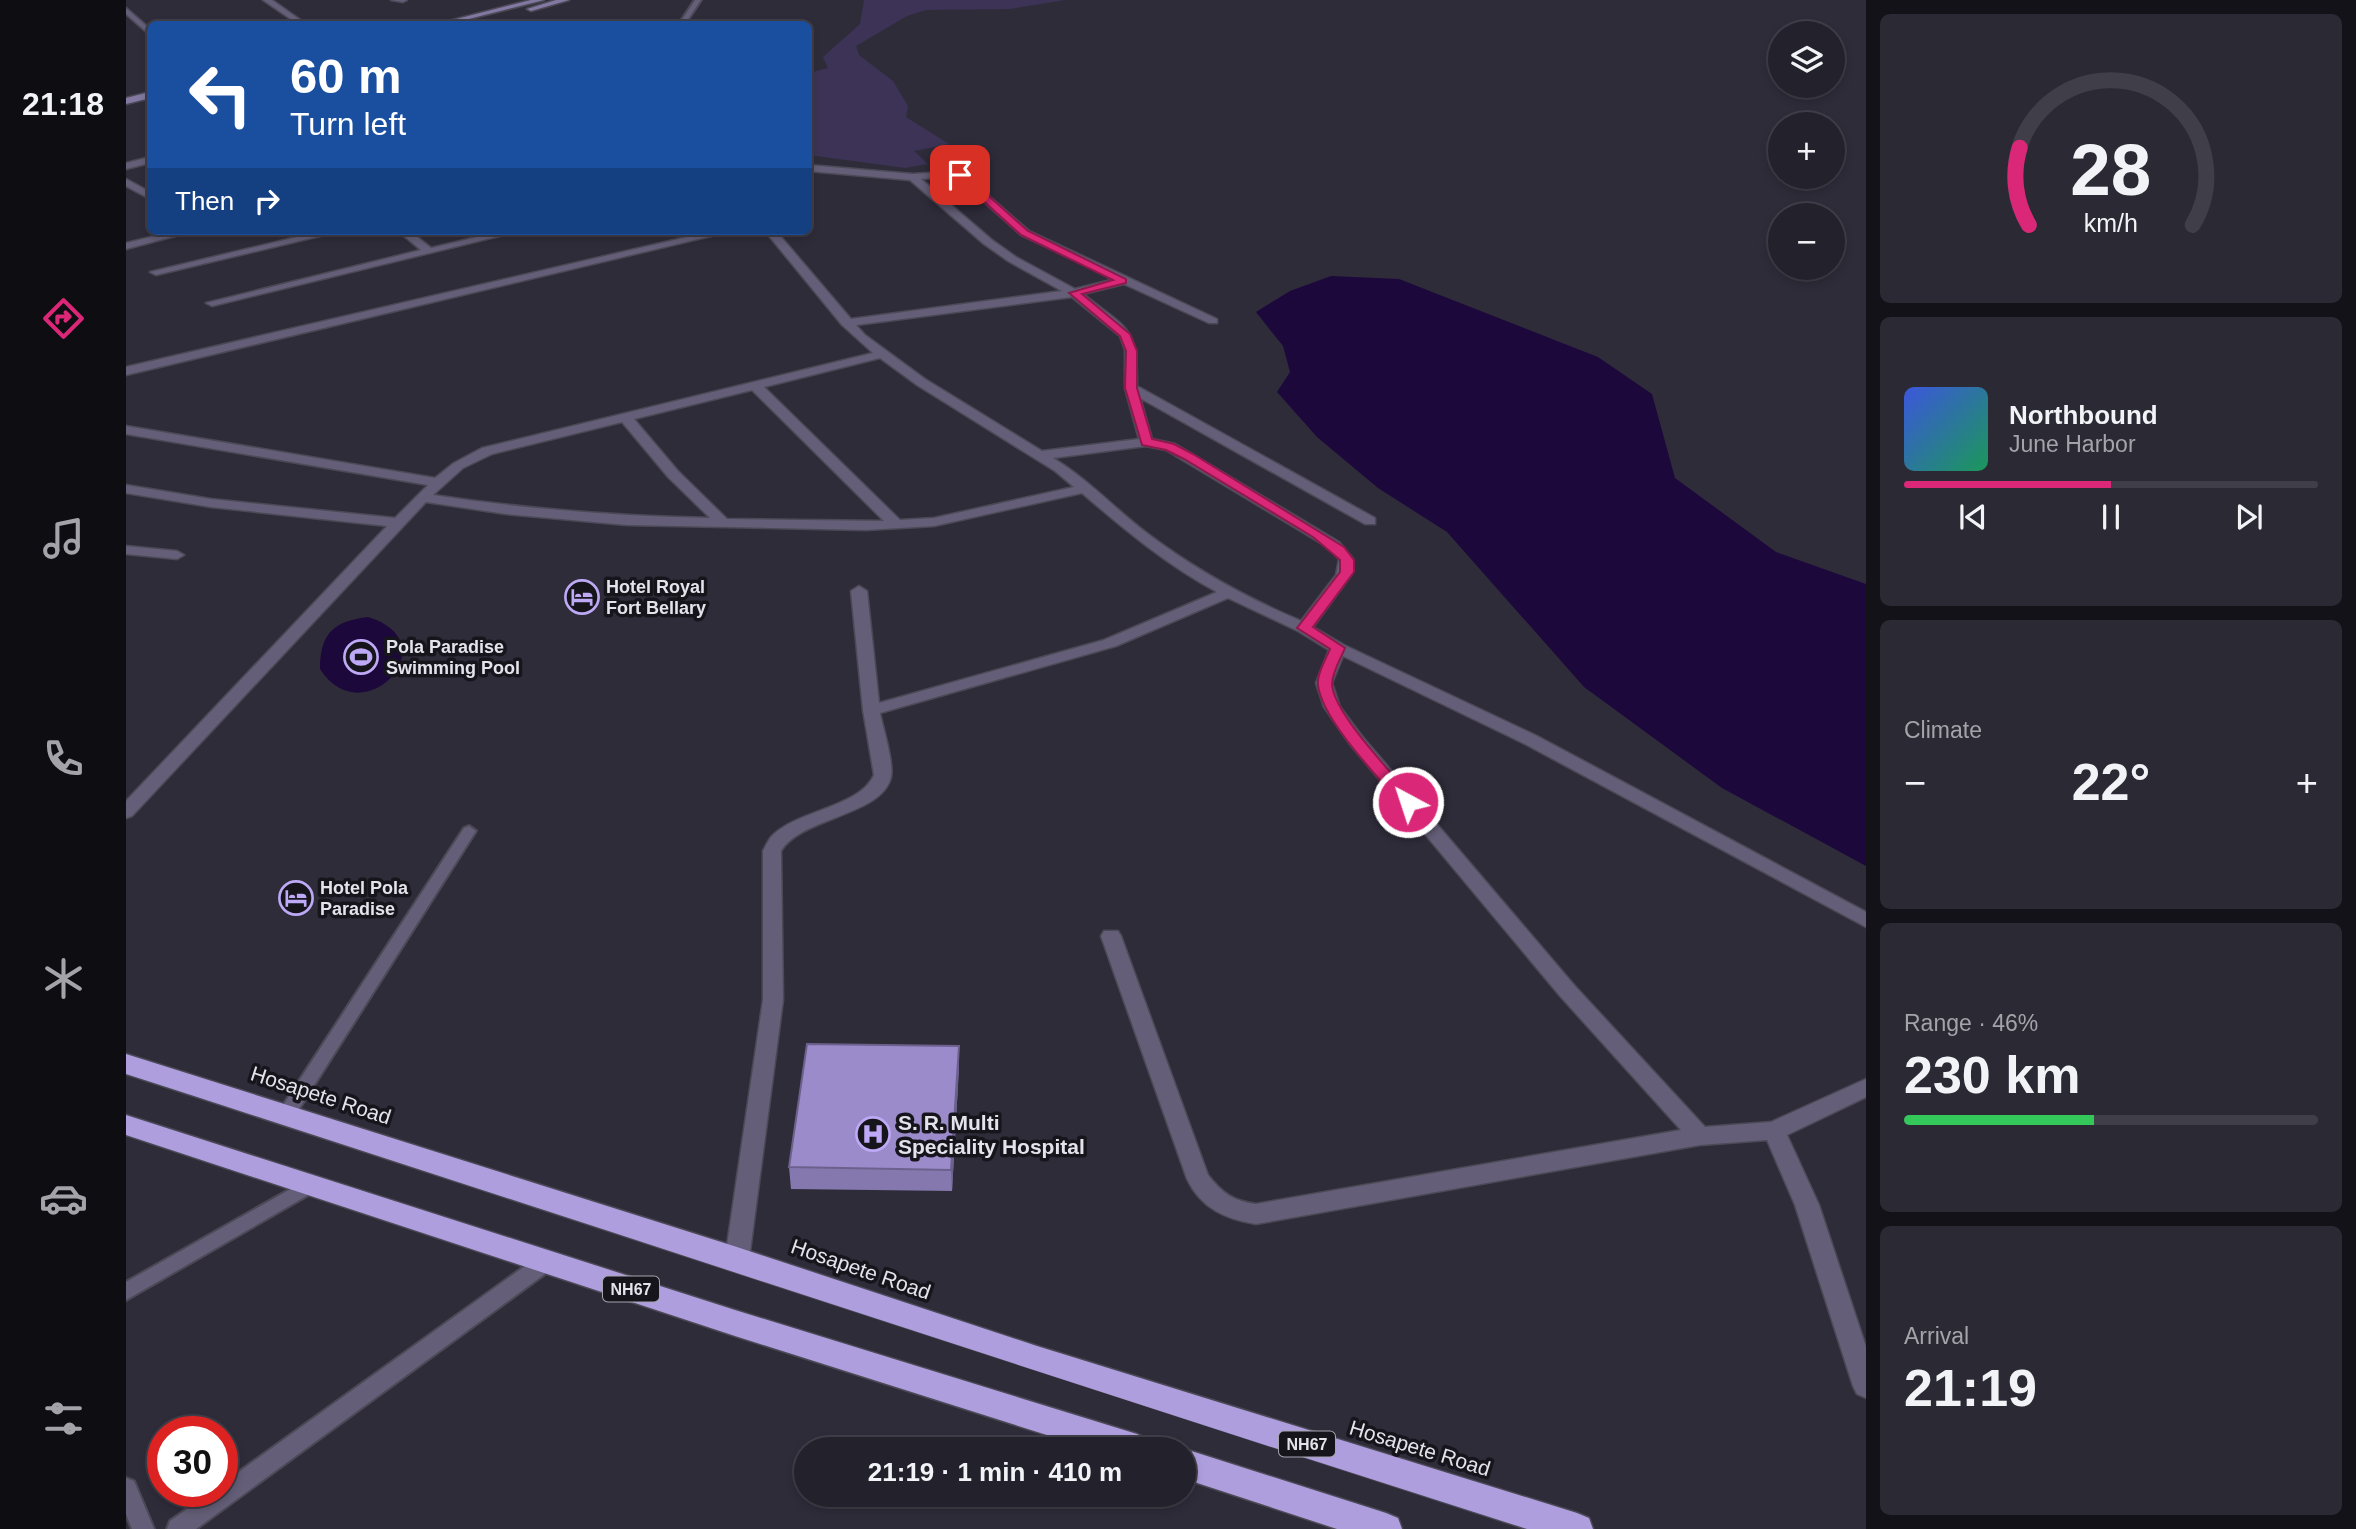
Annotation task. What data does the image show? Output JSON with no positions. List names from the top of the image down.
{
  "streets": {
    "highway": ["Hosapete Road", "NH67"]
  },
  "places": {
    "hotel": ["Hotel Royal Fort Bellary", "Hotel Pola Paradise"],
    "sports": ["Pola Paradise Swimming Pool"],
    "hospital": ["S. R. Multi Speciality Hospital"]
  },
  "page": {
    "tabs": "21:18",
    "map_buttons": ["+", "−"],
    "turn": ["60 m", "Turn left"],
    "then": "Then",
    "song": ["Northbound", "June Harbor"],
    "tile": [
      "Climate",
      ["Range · 46%", "230 km"],
      ["Arrival", "21:19"]
    ],
    "heat": ["−", "22°", "+"],
    "limit": "30",
    "trip": "21:19 · 1 min · 410 m",
    "gauge": ["28", "km/h"]
  }
}
